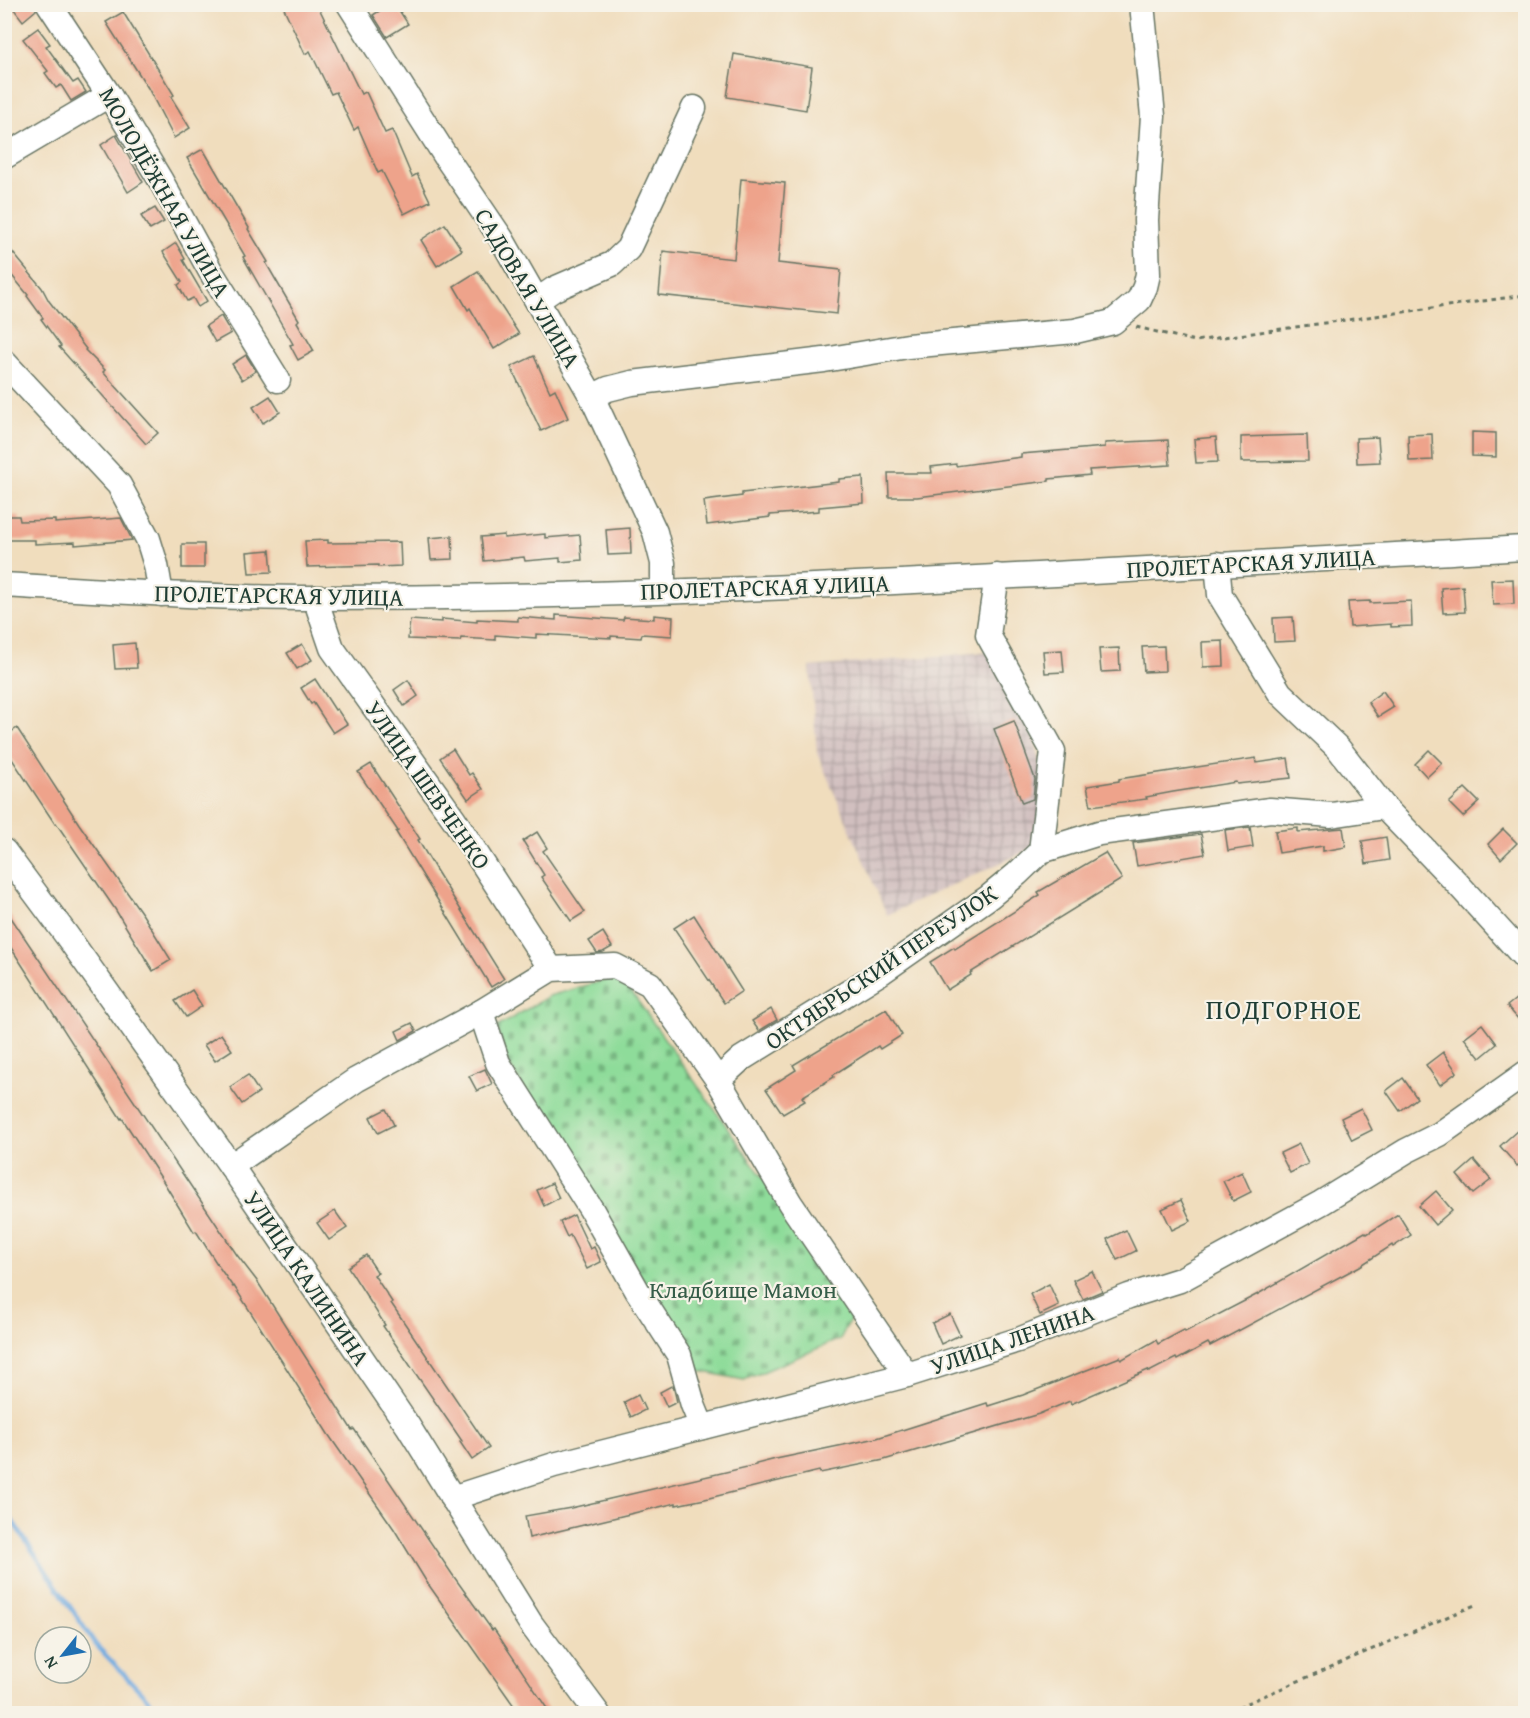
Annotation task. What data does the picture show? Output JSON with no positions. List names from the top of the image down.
{
  "streets": {
    "street": [
      "МОЛОДЁЖНАЯ УЛИЦА",
      "САДОВАЯ УЛИЦА",
      "ПРОЛЕТАРСКАЯ УЛИЦА",
      "УЛИЦА ШЕВЧЕНКО",
      "ОКТЯБРЬСКИЙ ПЕРЕУЛОК",
      "УЛИЦА КАЛИНИНА",
      "УЛИЦА ЛЕНИНА"
    ]
  },
  "crossings": [
    ["САДОВАЯ УЛИЦА", "ПРОЛЕТАРСКАЯ УЛИЦА"],
    ["ПРОЛЕТАРСКАЯ УЛИЦА", "УЛИЦА ШЕВЧЕНКО"],
    ["УЛИЦА КАЛИНИНА", "УЛИЦА ЛЕНИНА"]
  ],
  "districts": ["ПОДГОРНОЕ"],
  "parks": ["Кладбище Мамон"],
  "north": "bottom left"
}
